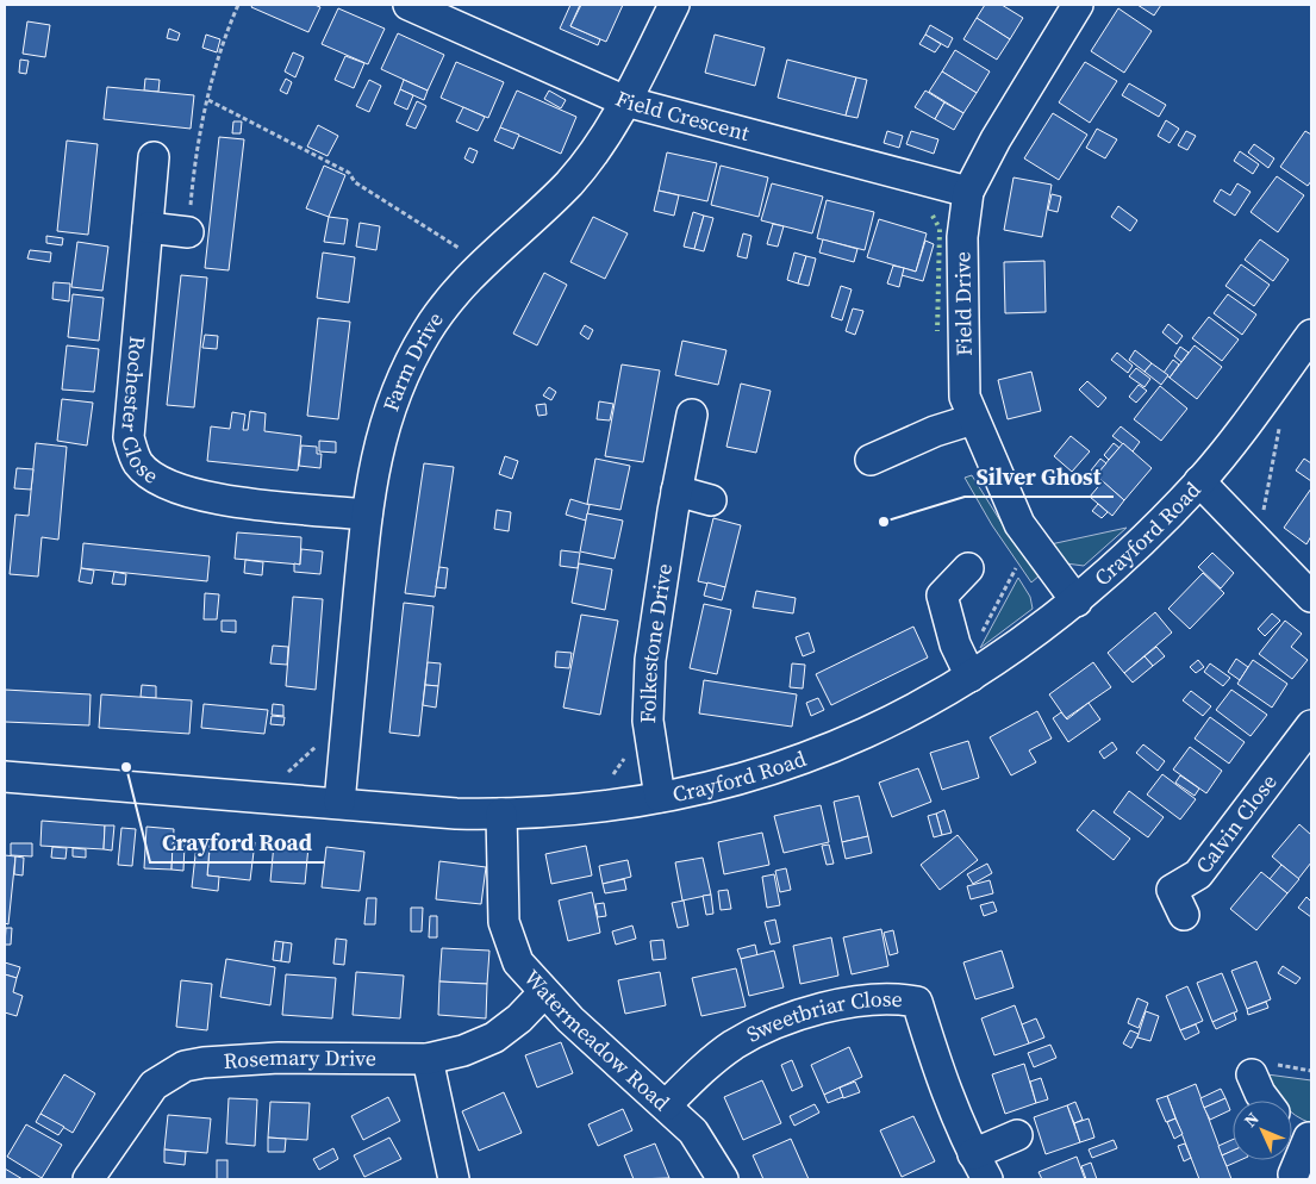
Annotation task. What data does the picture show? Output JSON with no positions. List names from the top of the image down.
{
  "streets": {
    "street": [
      "Field Crescent",
      "Field Drive",
      "Farm Drive",
      "Rochester Close",
      "Crayford Road",
      "Folkestone Drive",
      "Calvin Close",
      "Sweetbriar Close",
      "Watermeadow Road",
      "Rosemary Drive"
    ]
  },
  "crossings": [
    ["Field Crescent", "Field Drive"],
    ["Field Crescent", "Farm Drive"],
    ["Field Drive", "Crayford Road"],
    ["Farm Drive", "Rochester Close"],
    ["Farm Drive", "Crayford Road"],
    ["Crayford Road", "Folkestone Drive"],
    ["Crayford Road", "Watermeadow Road"],
    ["Sweetbriar Close", "Watermeadow Road"],
    ["Watermeadow Road", "Rosemary Drive"]
  ],
  "places": ["Silver Ghost", "Crayford Road"],
  "north": "top left"
}
